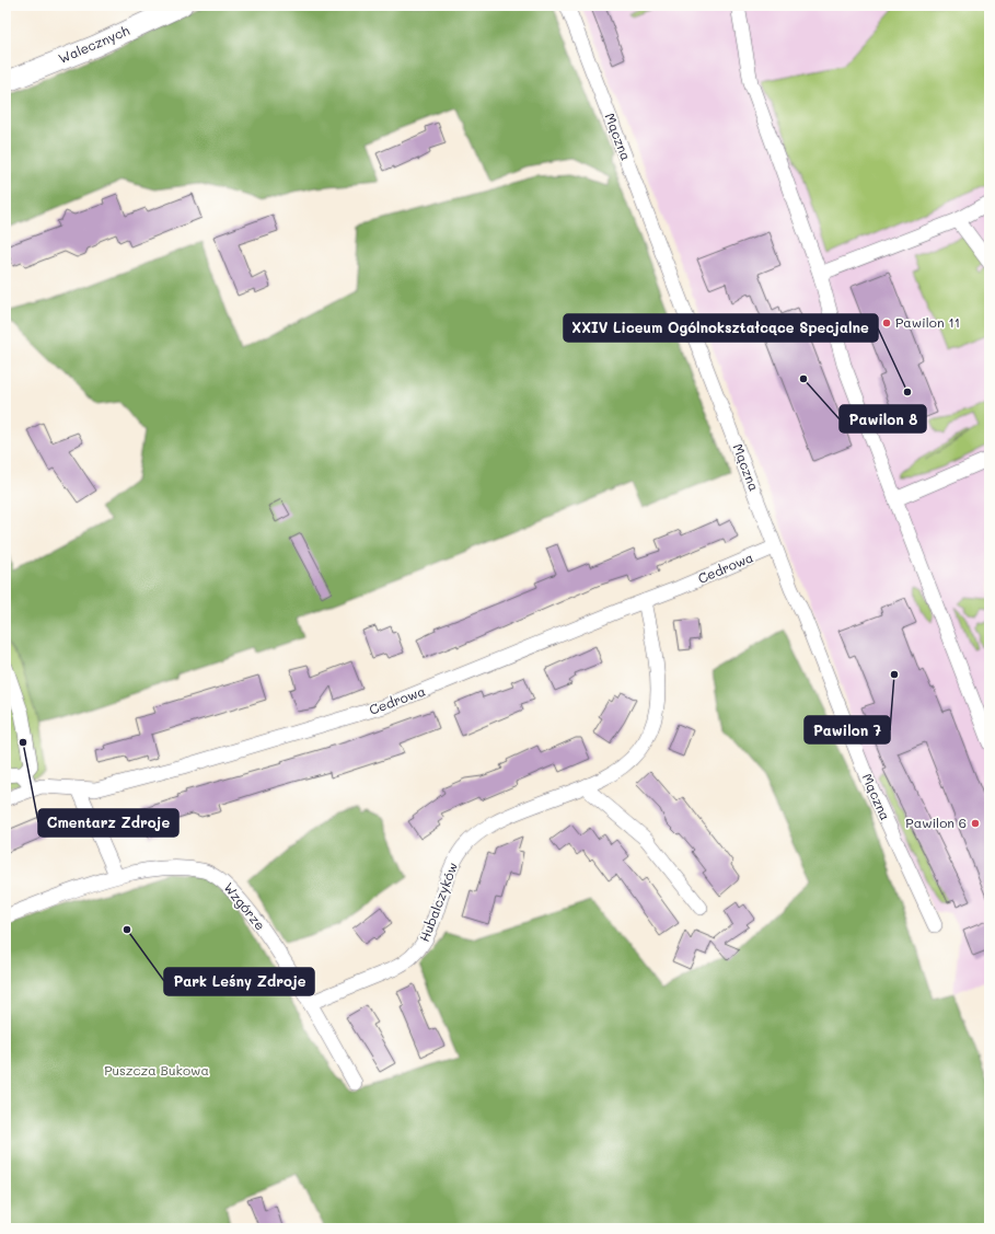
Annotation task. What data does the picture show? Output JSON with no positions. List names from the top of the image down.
{
  "streets": {
    "street": [
      "Walecznych",
      "Mączna",
      "Cedrowa",
      "Hubalczyków",
      "Wzgórze"
    ]
  },
  "crossings": [
    ["Mączna", "Cedrowa"],
    ["Cedrowa", "Hubalczyków"],
    ["Hubalczyków", "Wzgórze"]
  ],
  "parks": ["Puszcza Bukowa"],
  "places": [
    "Pawilon 11",
    "Pawilon 8",
    "XXIV Liceum Ogólnokształcące Specjalne",
    "Pawilon 7",
    "Cmentarz Zdroje",
    "Pawilon 6",
    "Park Leśny Zdroje"
  ]
}
